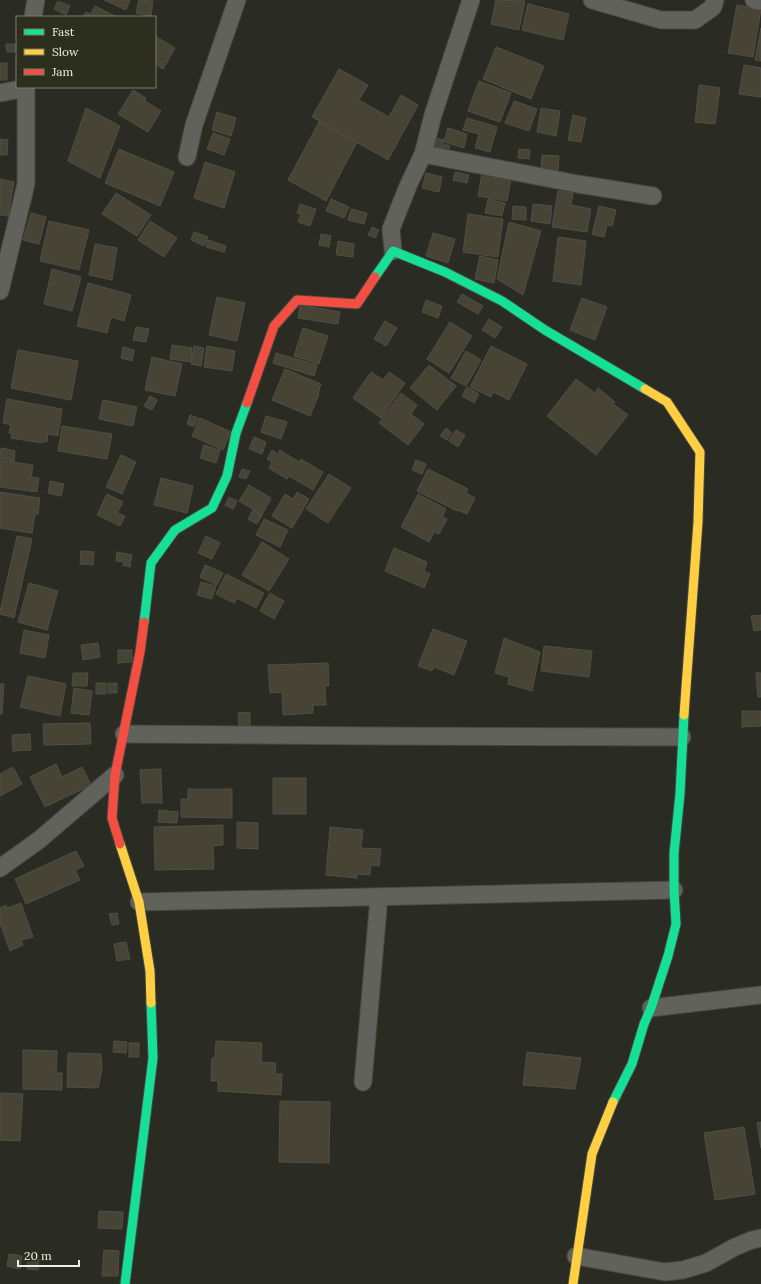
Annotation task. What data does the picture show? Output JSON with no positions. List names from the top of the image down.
{
  "legend": ["Fast", "Slow", "Jam"],
  "scale_bar": "20 m"
}
